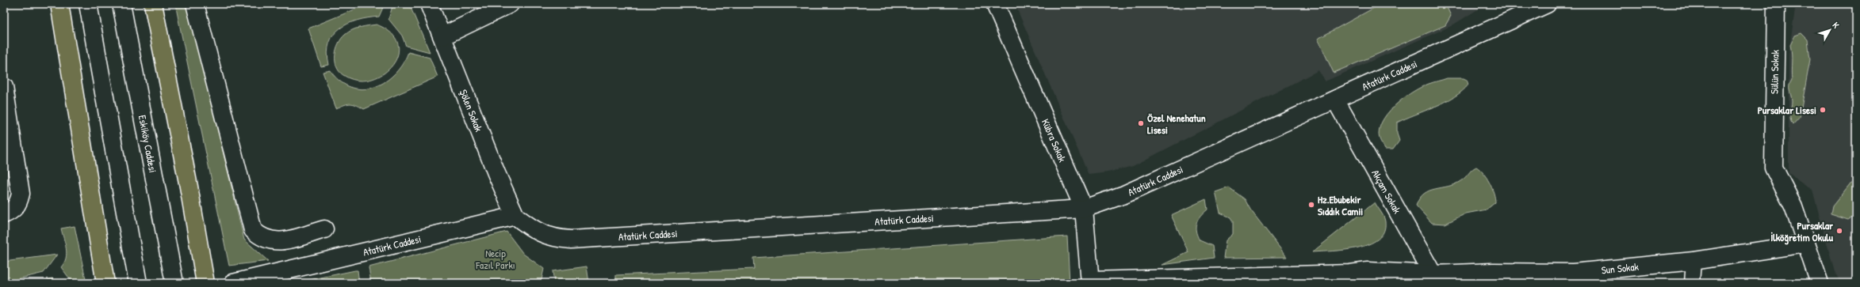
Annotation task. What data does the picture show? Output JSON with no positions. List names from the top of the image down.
{
  "streets": {
    "street": [
      "Sülün Sokak",
      "Atatürk Caddesi",
      "Şölen Sokak",
      "Kübra Sokak",
      "Eskiköy Caddesi",
      "Akçam Sokak",
      "Sun Sokak"
    ]
  },
  "crossings": [
    ["Sülün Sokak", "Sun Sokak"],
    ["Atatürk Caddesi", "Şölen Sokak"],
    ["Atatürk Caddesi", "Kübra Sokak"],
    ["Atatürk Caddesi", "Akçam Sokak"],
    ["Kübra Sokak", "Sun Sokak"],
    ["Akçam Sokak", "Sun Sokak"]
  ],
  "parks": ["Necip Fazıl Parkı"],
  "places": [
    "Pursaklar Lisesi",
    "Özel Nenehatun Lisesi",
    "Hz.Ebubekir Sıddık Camii",
    "Pursaklar İlköğretim Okulu"
  ],
  "north": "top right"
}
